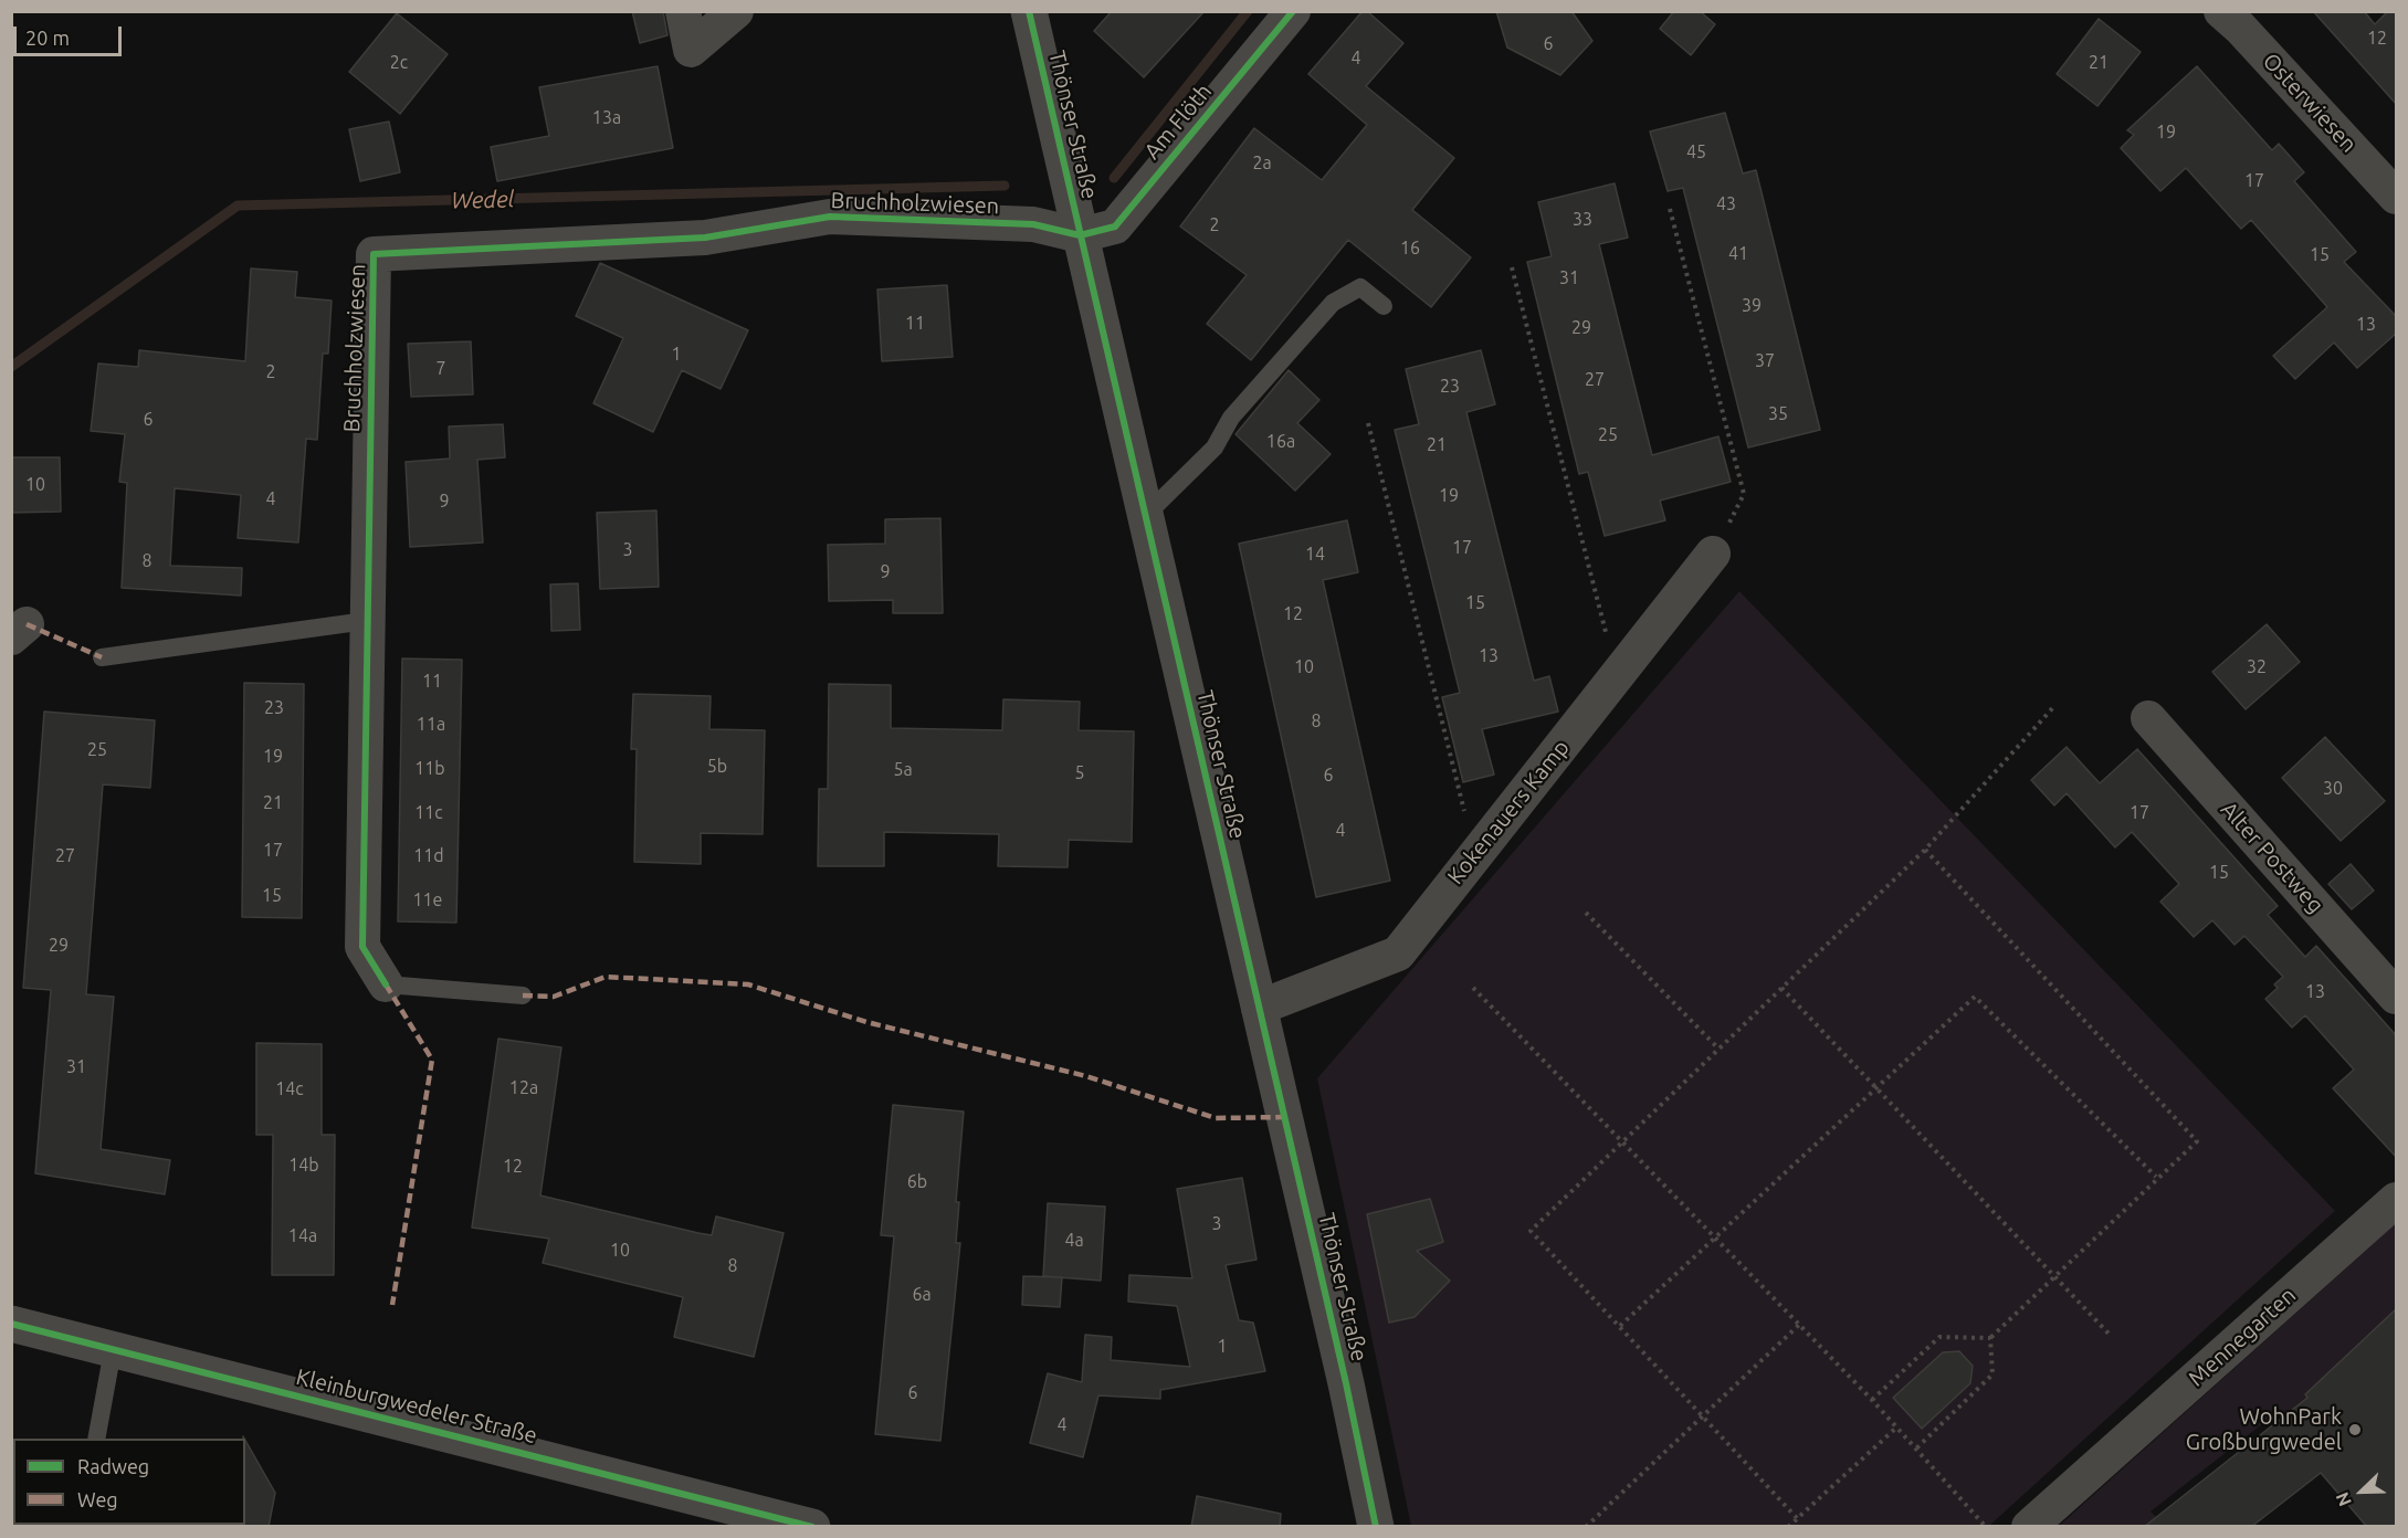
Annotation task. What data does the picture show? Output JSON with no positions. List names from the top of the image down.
{
  "streets": {
    "street": [
      "Osterwiesen",
      "Am Flöth",
      "Thönser Straße",
      "Bruchholzwiesen",
      "Kokenauers Kamp",
      "Alter Postweg",
      "Mennegarten",
      "Kleinburgwedeler Straße"
    ]
  },
  "crossings": [
    ["Am Flöth", "Thönser Straße"],
    ["Am Flöth", "Bruchholzwiesen"],
    ["Thönser Straße", "Bruchholzwiesen"],
    ["Thönser Straße", "Kokenauers Kamp"]
  ],
  "water": ["Wedel"],
  "places": ["WohnPark Großburgwedel"],
  "house_numbers": [
    "12",
    "6",
    "4",
    "2c",
    "21",
    "13a",
    "19",
    "45",
    "2a",
    "17",
    "43",
    "33",
    "2",
    "16",
    "41",
    "15",
    "31",
    "39",
    "11",
    "13",
    "29",
    "1",
    "37",
    "7",
    "2",
    "27",
    "23",
    "35",
    "6",
    "25",
    "16a",
    "21",
    "10",
    "19",
    "4",
    "9",
    "17",
    "3",
    "14",
    "8",
    "9",
    "15",
    "12",
    "13",
    "10",
    "32",
    "11",
    "23",
    "8",
    "11a",
    "25",
    "19",
    "5b",
    "11b",
    "5a",
    "5",
    "6",
    "30",
    "21",
    "11c",
    "17",
    "4",
    "17",
    "27",
    "11d",
    "15",
    "15",
    "11e",
    "29",
    "13",
    "31",
    "12a",
    "14c",
    "14b",
    "12",
    "6b",
    "3",
    "14a",
    "4a",
    "10",
    "8",
    "6a",
    "1",
    "6",
    "4"
  ],
  "legend": ["Radweg", "Weg"],
  "scale_bar": "20 m",
  "north": "bottom left"
}
